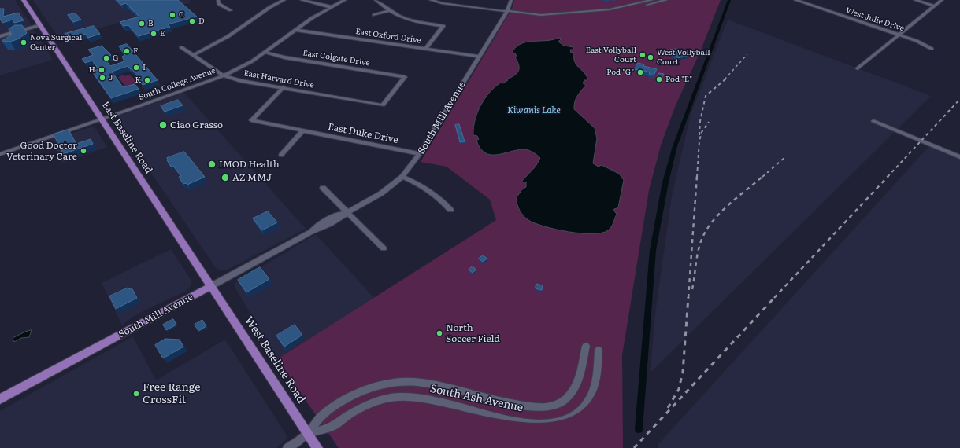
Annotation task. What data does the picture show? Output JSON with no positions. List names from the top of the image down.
{
  "streets": {
    "main road": ["South Mill Avenue", "East Baseline Road", "West Baseline Road"],
    "street": [
      "West Julie Drive",
      "East Oxford Drive",
      "East Colgate Drive",
      "East Harvard Drive",
      "South College Avenue",
      "East Duke Drive",
      "South Ash Avenue"
    ]
  },
  "crossings": [
    ["East Oxford Drive", "South College Avenue"],
    ["East Oxford Drive", "South Mill Avenue"],
    ["East Colgate Drive", "East Harvard Drive"],
    ["East Colgate Drive", "South College Avenue"],
    ["East Harvard Drive", "South College Avenue"],
    ["East Harvard Drive", "East Duke Drive"],
    ["South College Avenue", "East Baseline Road"],
    ["South Mill Avenue", "East Duke Drive"],
    ["South Mill Avenue", "East Baseline Road"],
    ["South Mill Avenue", "West Baseline Road"],
    ["East Baseline Road", "West Baseline Road"],
    ["West Baseline Road", "South Ash Avenue"]
  ],
  "water": ["Kiwanis Lake"],
  "places": [
    "C",
    "D",
    "B",
    "E",
    "Nova Surgical Center",
    "F",
    "East Vollyball Court",
    "West Vollyball Court",
    "G",
    "I",
    "H",
    "Pod \"G\"",
    "J",
    "Pod \"E\"",
    "K",
    "Ciao Grasso",
    "Good Doctor Veterinary Care",
    "IMOD Health",
    "AZ MMJ",
    "North Soccer Field",
    "Free Range CrossFit"
  ]
}
